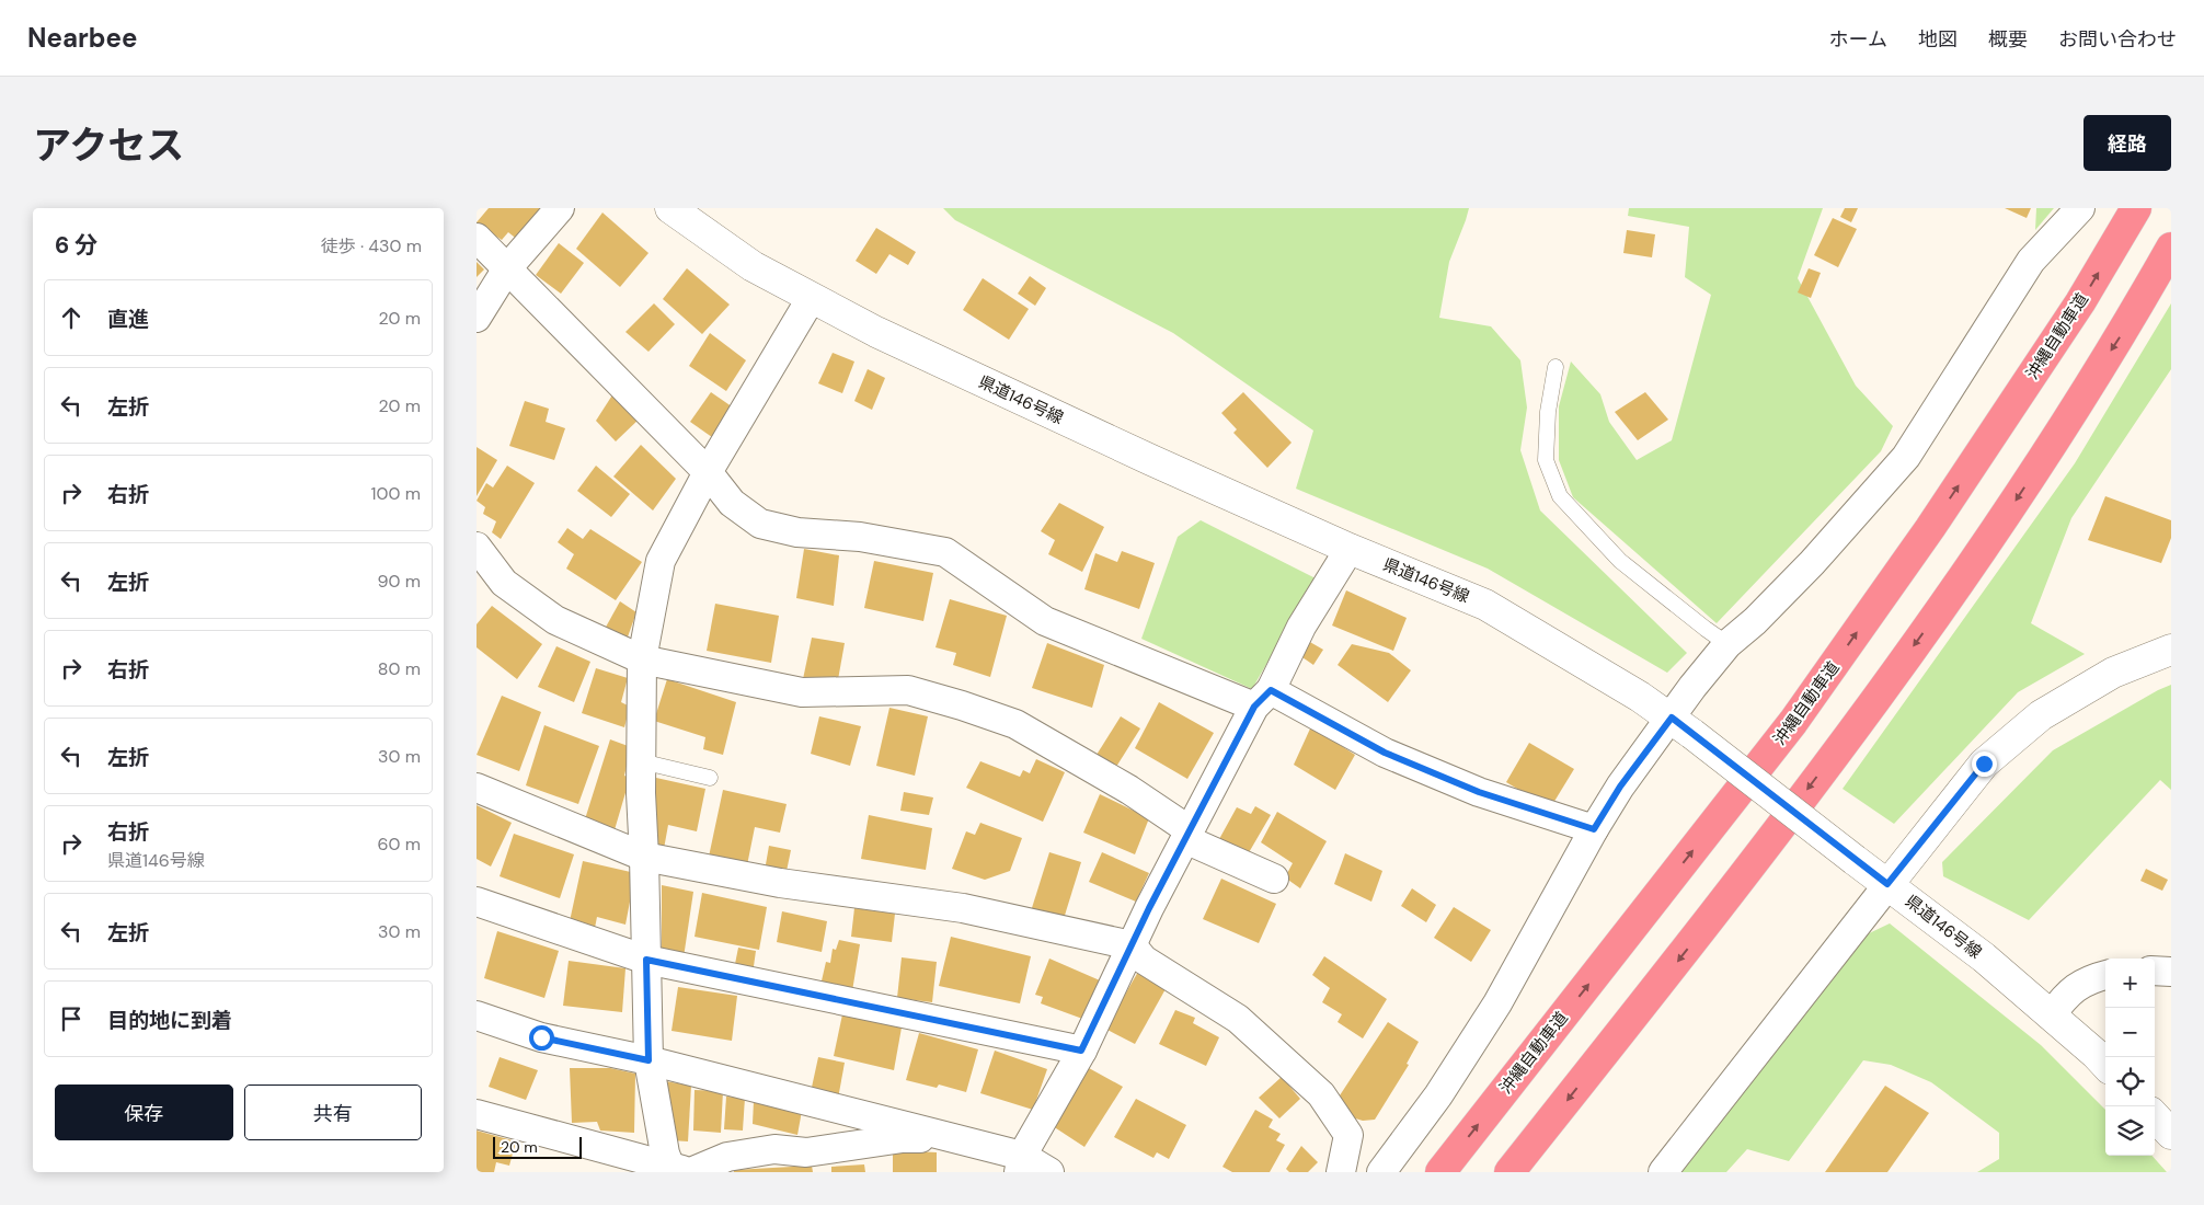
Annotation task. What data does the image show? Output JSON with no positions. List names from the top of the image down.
{
  "streets": {
    "highway": ["沖縄自動車道"],
    "main road": ["県道146号線"]
  },
  "scale_bar": "20 m",
  "page": {
    "header": "Nearbee",
    "nav": [
      "ホーム",
      "地図",
      "概要",
      "お問い合わせ"
    ],
    "title": "アクセス",
    "buttons": [
      "経路",
      ["保存", "共有"]
    ],
    "heading": ["6 分", "徒歩 · 430 m"],
    "list": [
      ["直進", "20 m"],
      ["左折", "20 m"],
      ["右折", "100 m"],
      ["左折", "90 m"],
      ["右折", "80 m"],
      ["左折", "30 m"],
      ["右折", "県道146号線", "60 m"],
      ["左折", "30 m"],
      "目的地に到着"
    ],
    "map_buttons": ["+", "−"],
    "scale": "20 m"
  }
}
